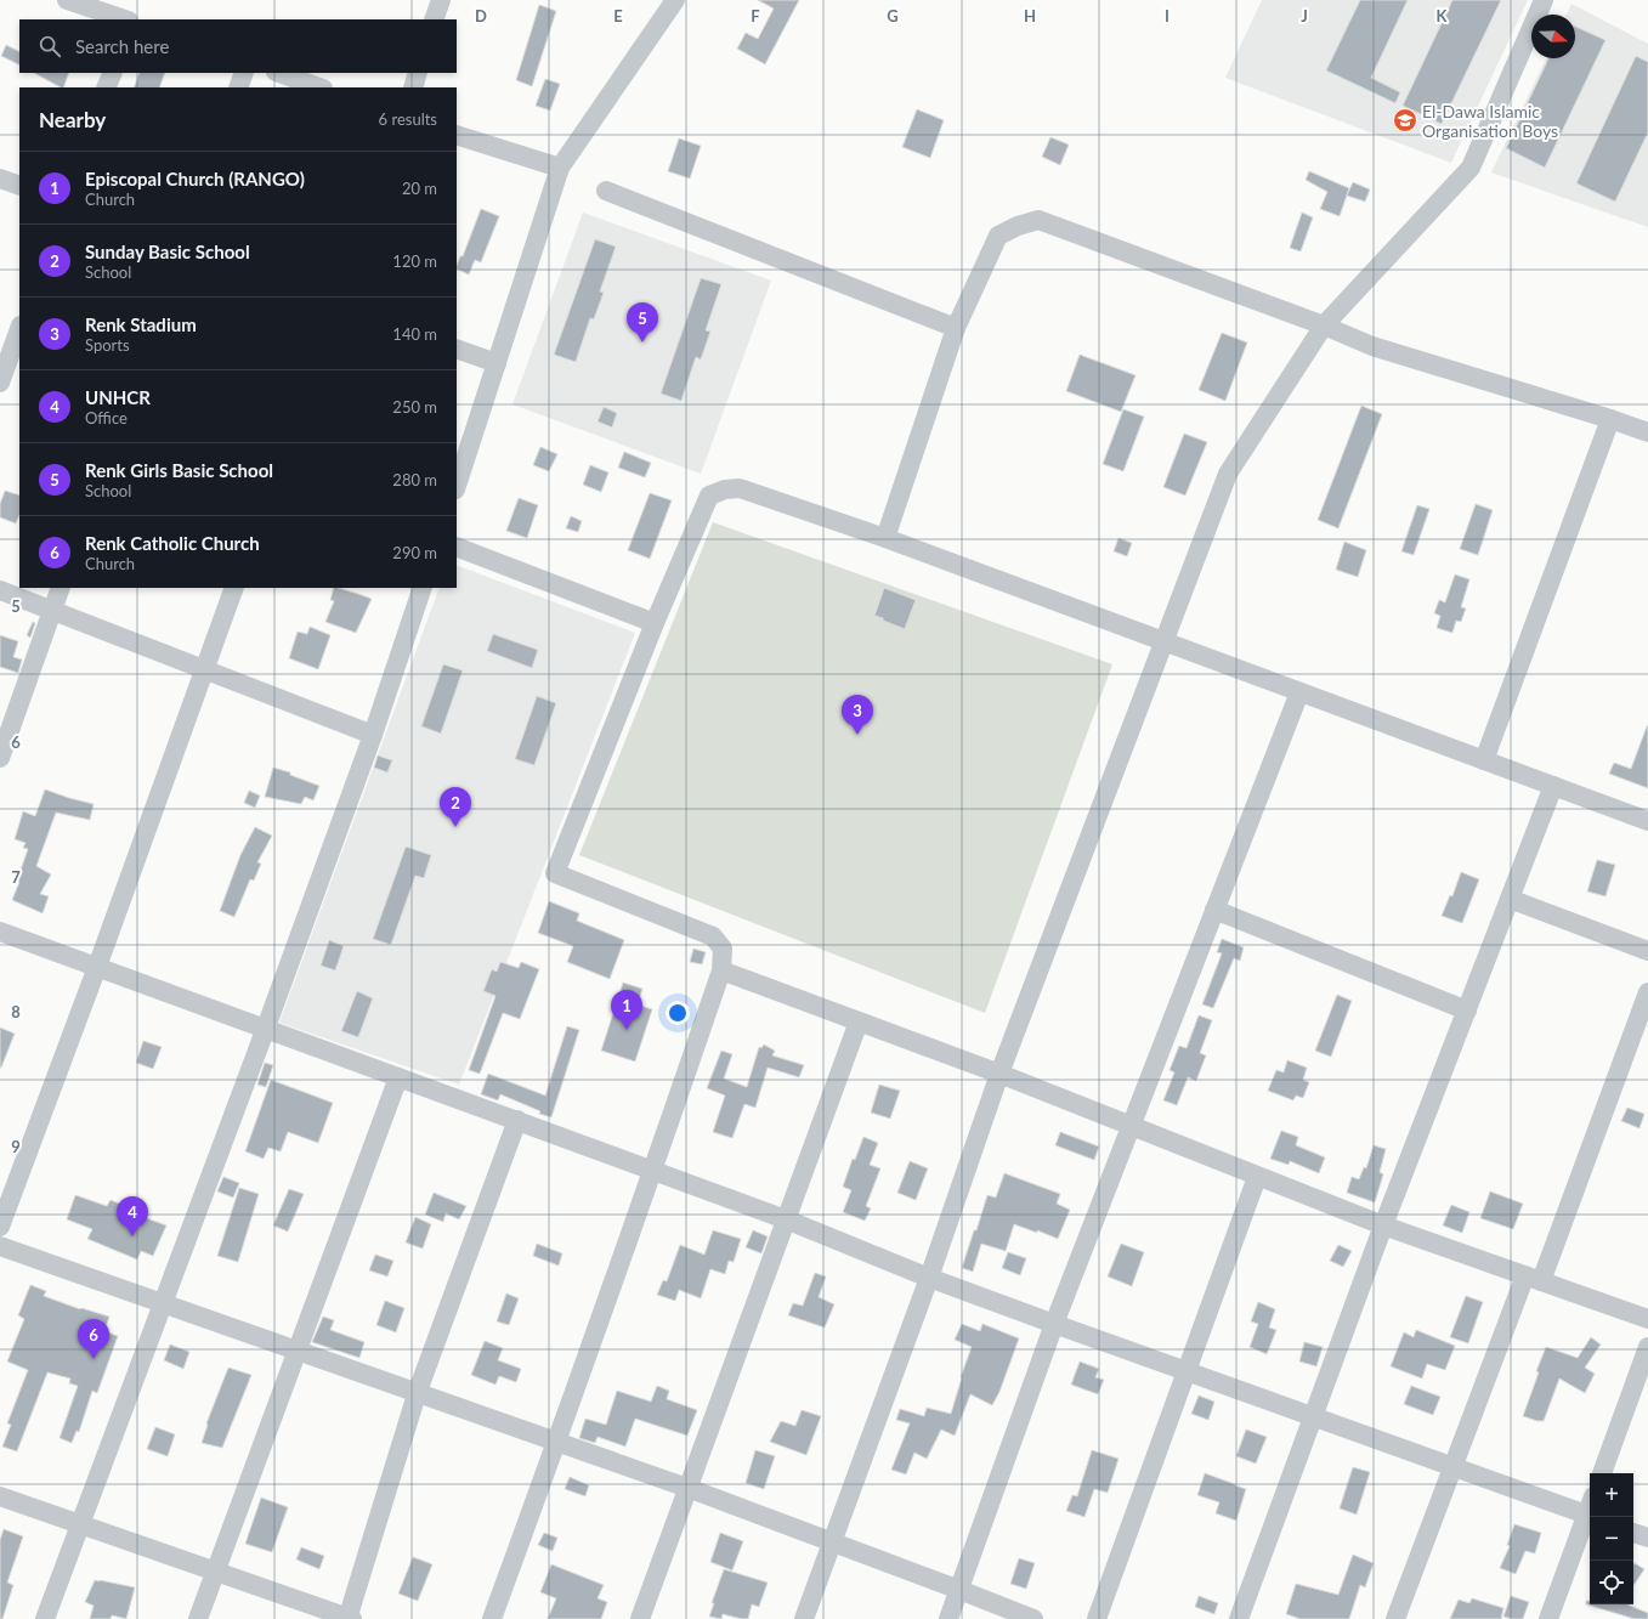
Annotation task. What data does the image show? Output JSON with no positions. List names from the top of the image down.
{
  "places": {
    "school or university": ["El-Dawa Islamic Organisation Boys"]
  },
  "north": "right",
  "page": {
    "search": "Search here",
    "heading": ["Nearby", "6 results"],
    "list": [
      {
        "mark": "1",
        "name": "Episcopal Church (RANGO)",
        "note": "Church",
        "value": "20 m"
      },
      {
        "mark": "2",
        "name": "Sunday Basic School",
        "note": "School",
        "value": "120 m"
      },
      {
        "mark": "3",
        "name": "Renk Stadium",
        "note": "Sports",
        "value": "140 m"
      },
      {
        "mark": "4",
        "name": "UNHCR",
        "note": "Office",
        "value": "250 m"
      },
      {
        "mark": "5",
        "name": "Renk Girls Basic School",
        "note": "School",
        "value": "280 m"
      },
      {
        "mark": "6",
        "name": "Renk Catholic Church",
        "note": "Church",
        "value": "290 m"
      }
    ],
    "pins": [
      "5",
      "3",
      "2",
      "1",
      "4",
      "6"
    ],
    "map_buttons": ["+", "−"]
  },
  "grid": {
    "columns": [
      "D",
      "E",
      "F",
      "G",
      "H",
      "I",
      "J",
      "K"
    ],
    "rows": [
      "5",
      "6",
      "7",
      "8",
      "9"
    ]
  }
}
